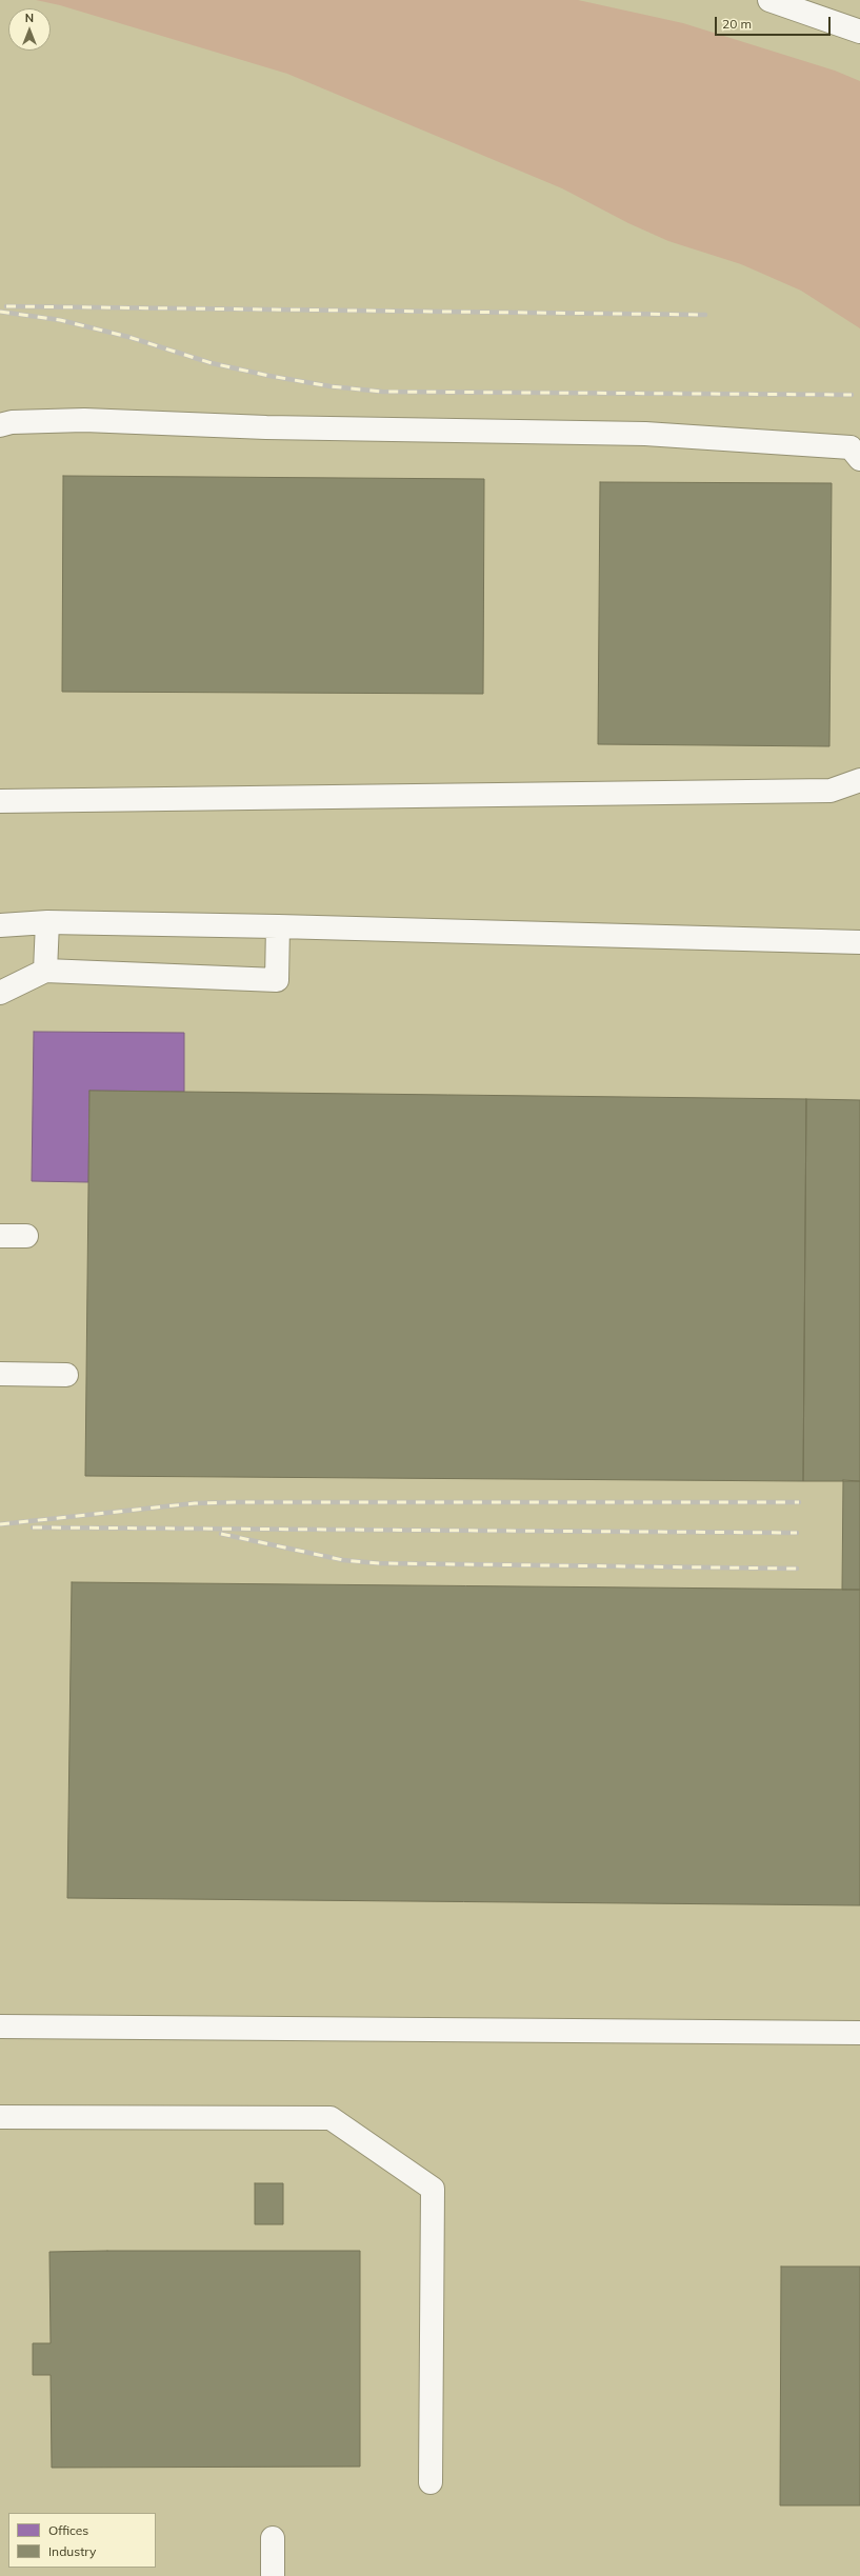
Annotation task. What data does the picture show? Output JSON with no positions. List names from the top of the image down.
{
  "legend": ["Offices", "Industry"],
  "scale_bar": "20 m",
  "north": "top"
}
